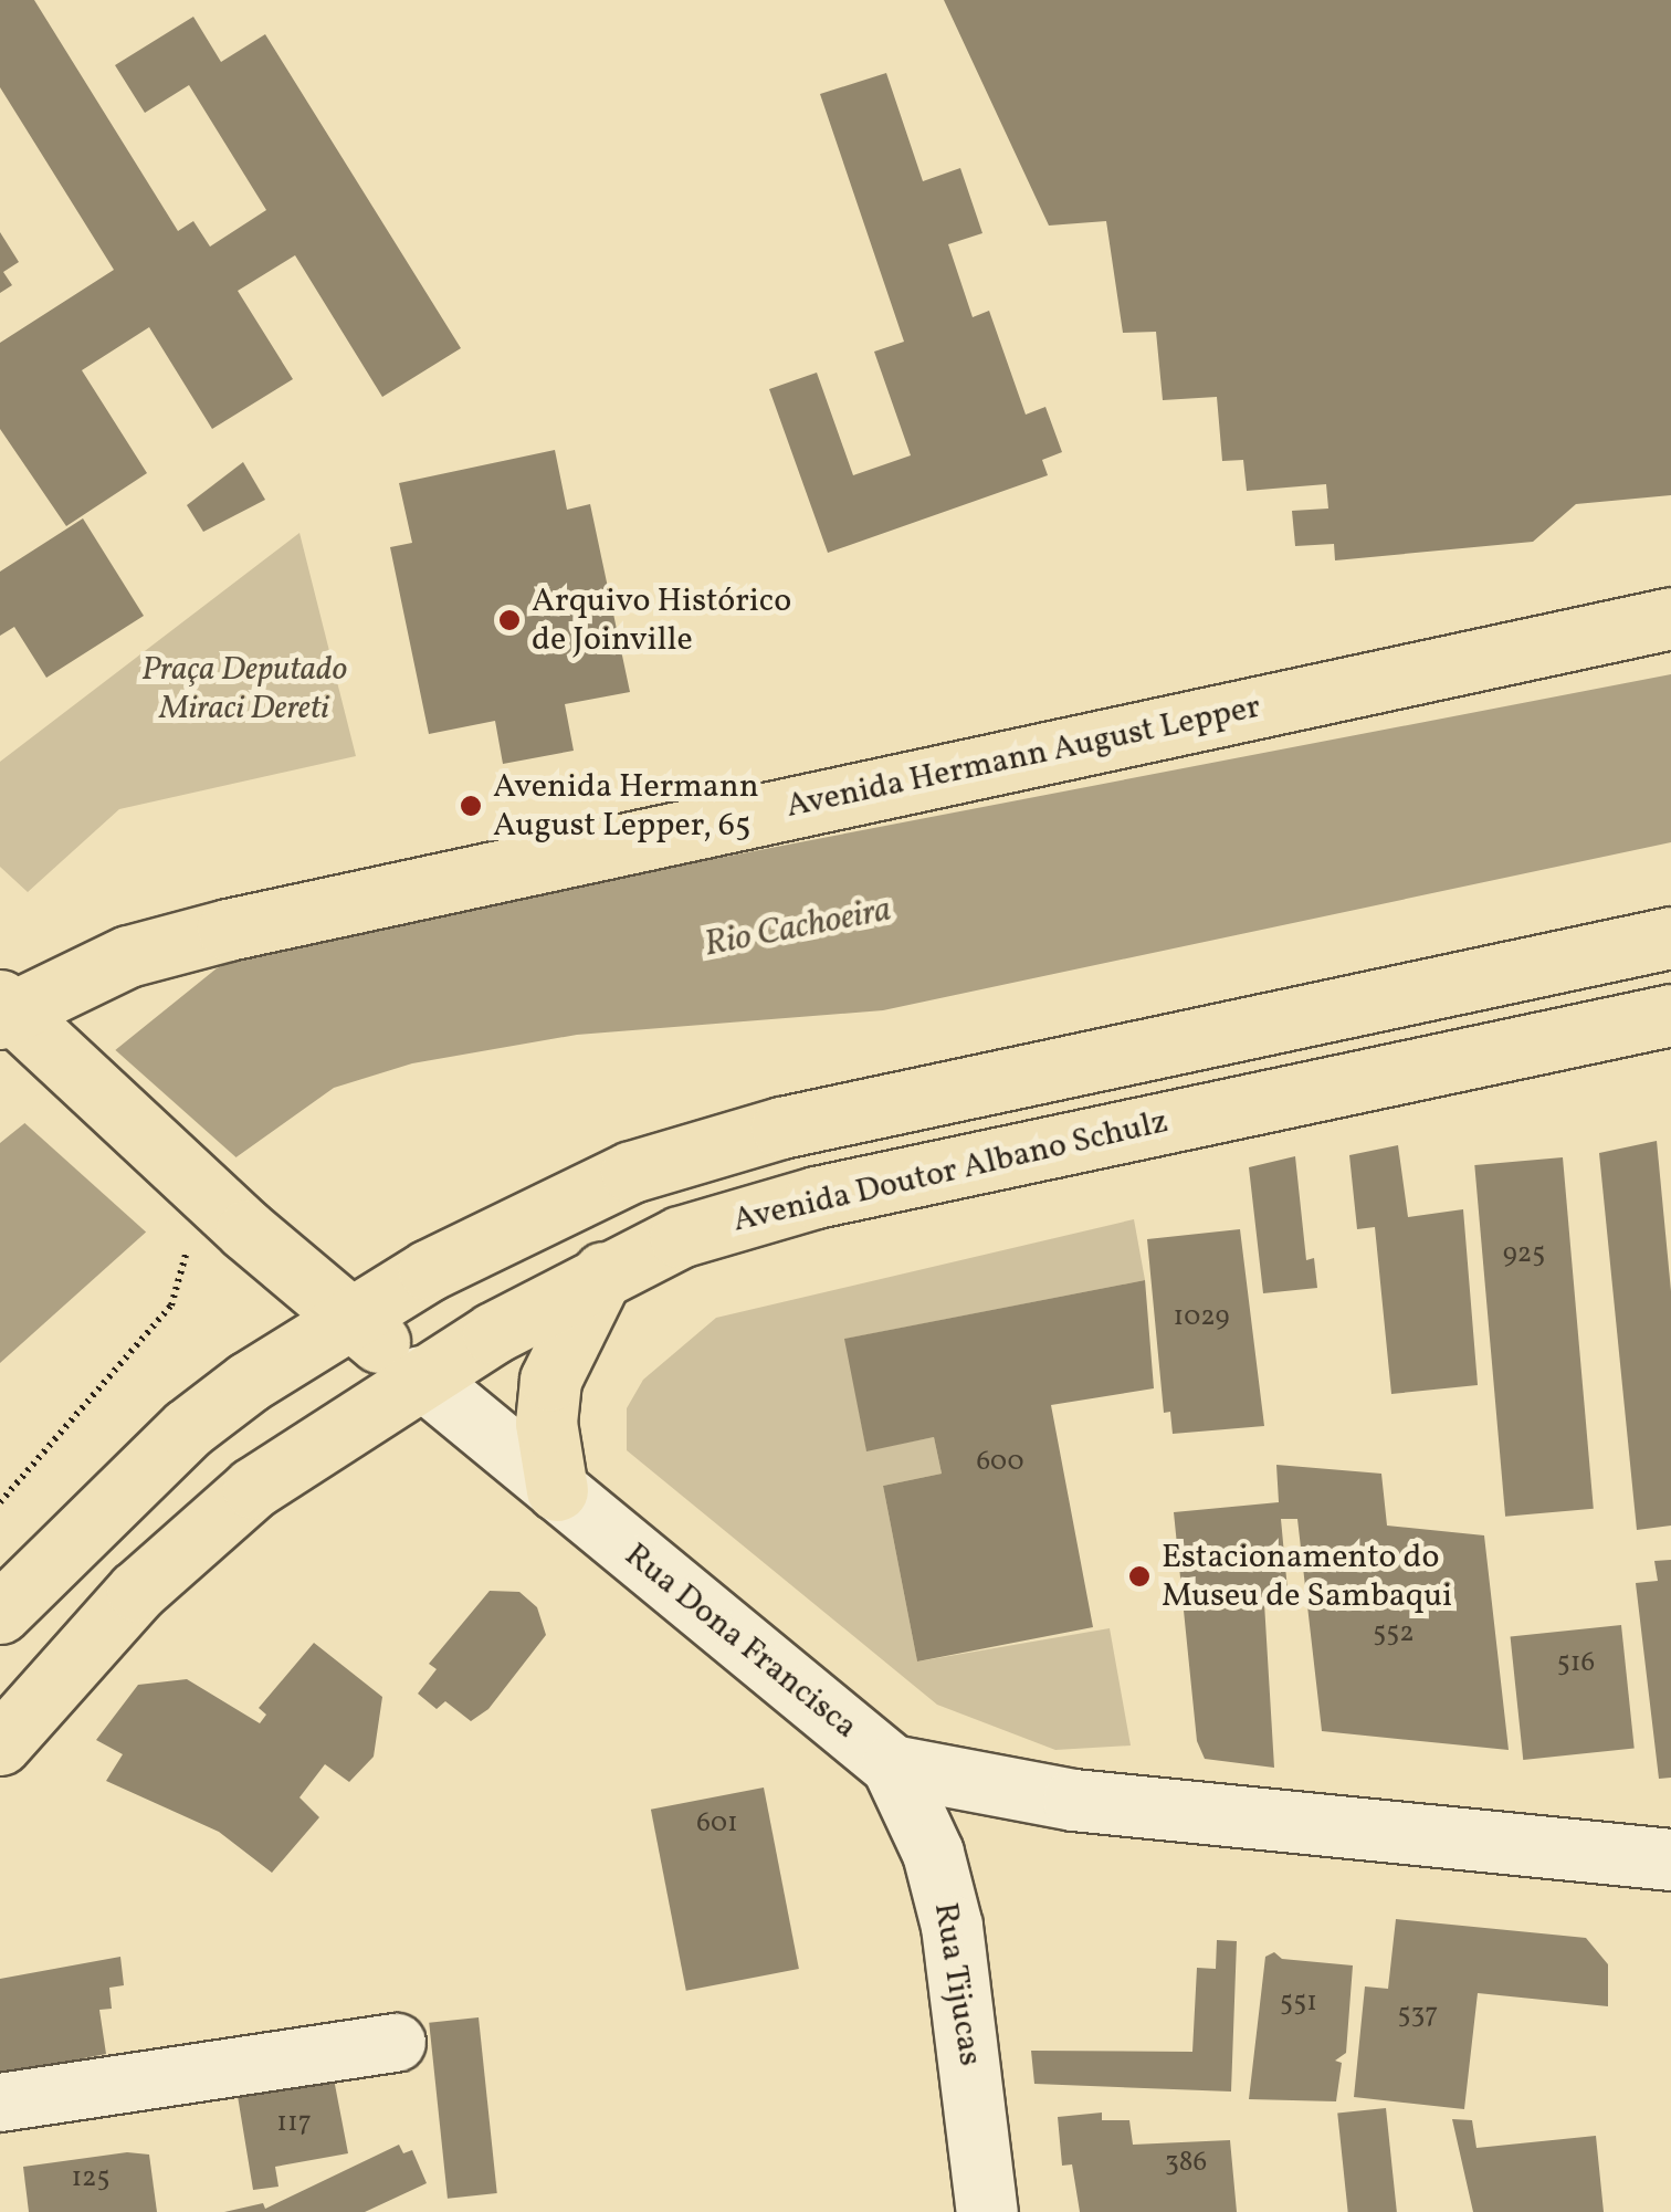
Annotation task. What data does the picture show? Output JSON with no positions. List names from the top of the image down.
{
  "streets": {
    "main road": [
      "Avenida Hermann August Lepper",
      "Avenida Doutor Albano Schulz",
      "Rua Dona Francisca",
      "Rua Tijucas"
    ]
  },
  "crossings": [
    ["Avenida Hermann August Lepper", "Rua Dona Francisca"],
    ["Avenida Doutor Albano Schulz", "Rua Dona Francisca"],
    ["Rua Dona Francisca", "Rua Tijucas"]
  ],
  "water": ["Rio Cachoeira"],
  "parks": ["Praça Deputado Miraci Dereti"],
  "places": ["Arquivo Histórico de Joinville", "Avenida Hermann August Lepper, 65", "Estacionamento do Museu de Sambaqui"],
  "house_numbers": [
    "925",
    "1029",
    "600",
    "552",
    "516",
    "601",
    "551",
    "537",
    "117",
    "386",
    "125"
  ]
}
